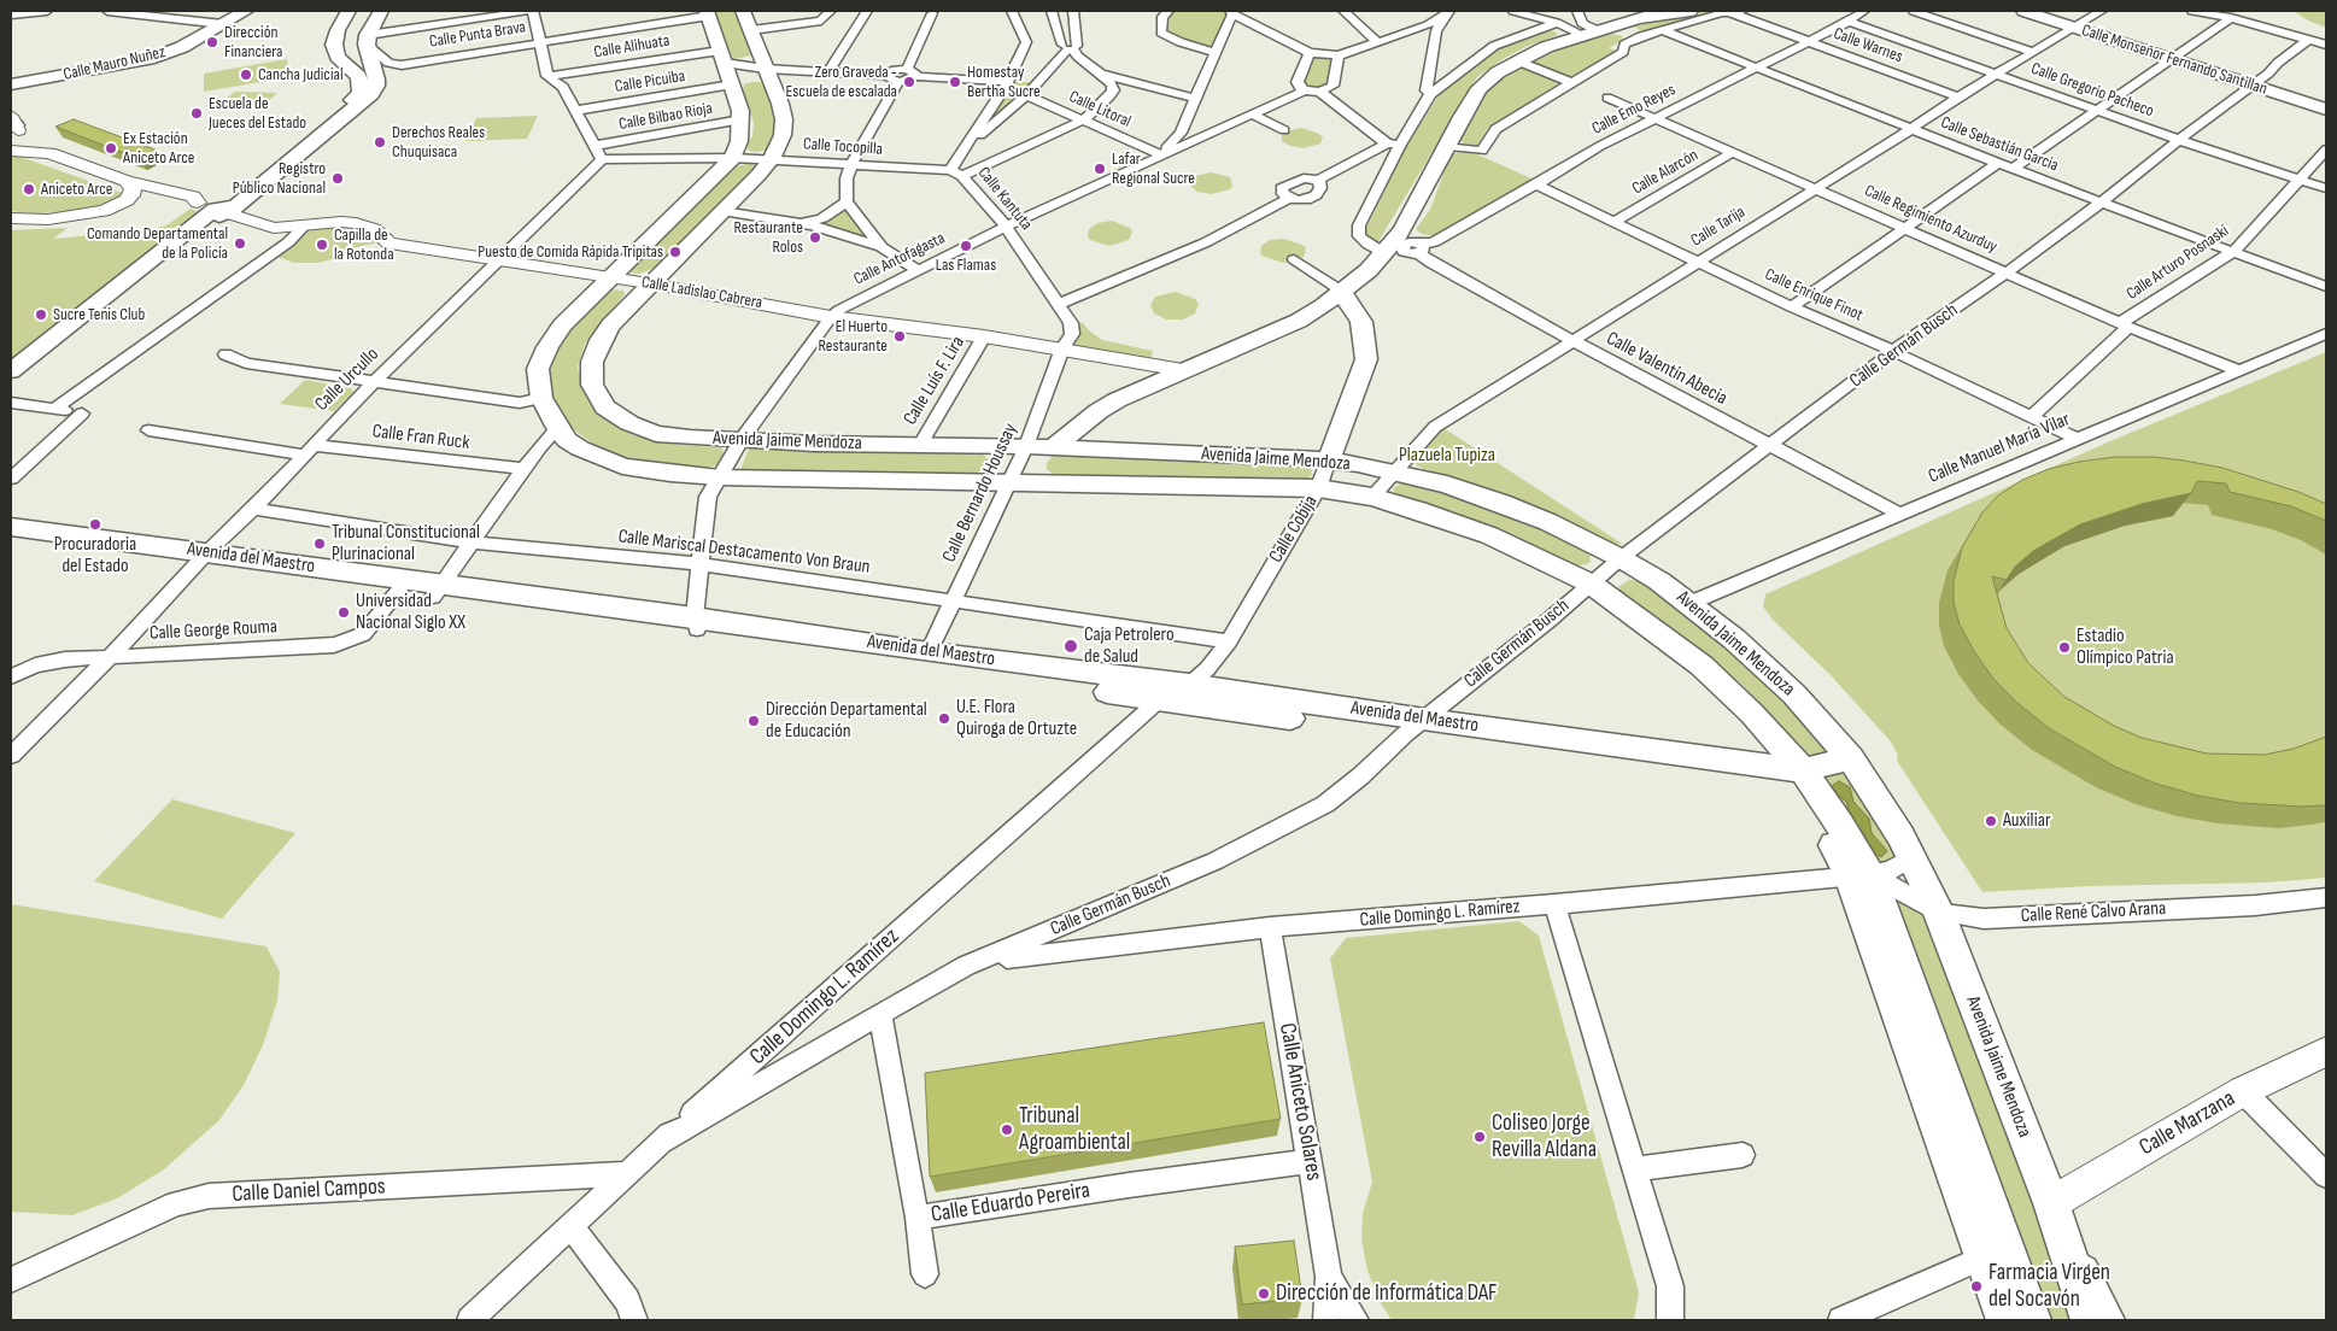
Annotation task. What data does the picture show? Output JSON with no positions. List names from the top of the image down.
{
  "streets": {
    "main road": [
      "Calle Monseñor Fernando Santillan",
      "Calle Mauro Nuñez",
      "Calle Ladislao Cabrera",
      "Avenida Jaime Mendoza",
      "Calle Cobija",
      "Avenida del Maestro",
      "Calle Marzana"
    ],
    "street": [
      "Calle Punta Brava",
      "Calle Warnes",
      "Calle Alihuata",
      "Calle Picuiba",
      "Calle Gregorio Pacheco",
      "Calle Litoral",
      "Calle Emo Reyes",
      "Calle Bilbao Rioja",
      "Calle Sebastián Garcia",
      "Calle Tocopilla",
      "Calle Alarcón",
      "Calle Kantuta",
      "Calle Regimiento Azurduy",
      "Calle Tarija",
      "Calle Antofagasta",
      "Calle Arturo Posnaski",
      "Calle Enrique Finot",
      "Calle Germán Busch",
      "Calle Valentín Abecia",
      "Calle Urcullo",
      "Calle Luís F. Lira",
      "Calle Fran Ruck",
      "Calle Manuel María Vilar",
      "Calle Bernardo Houssay",
      "Calle Mariscal Destacamento Von Braun",
      "Calle George Rouma",
      "Calle René Calvo Arana",
      "Calle Domingo L. Ramírez",
      "Calle Aniceto Solares",
      "Calle Daniel Campos",
      "Calle Eduardo Pereira"
    ]
  },
  "crossings": [
    ["Calle Warnes", "Calle Emo Reyes"],
    ["Calle Warnes", "Calle Tarija"],
    ["Calle Monseñor Fernando Santillan", "Calle Tarija"],
    ["Calle Monseñor Fernando Santillan", "Calle Germán Busch"],
    ["Calle Gregorio Pacheco", "Calle Emo Reyes"],
    ["Calle Gregorio Pacheco", "Calle Tarija"],
    ["Calle Gregorio Pacheco", "Calle Arturo Posnaski"],
    ["Calle Gregorio Pacheco", "Calle Germán Busch"],
    ["Calle Litoral", "Calle Tocopilla"],
    ["Calle Litoral", "Calle Antofagasta"],
    ["Calle Emo Reyes", "Calle Sebastián Garcia"],
    ["Calle Emo Reyes", "Calle Regimiento Azurduy"],
    ["Calle Emo Reyes", "Calle Enrique Finot"],
    ["Calle Emo Reyes", "Calle Valentín Abecia"],
    ["Calle Sebastián Garcia", "Calle Tarija"],
    ["Calle Sebastián Garcia", "Calle Arturo Posnaski"],
    ["Calle Sebastián Garcia", "Calle Germán Busch"],
    ["Calle Tocopilla", "Calle Kantuta"],
    ["Calle Tocopilla", "Calle Urcullo"],
    ["Calle Tocopilla", "Avenida Jaime Mendoza"],
    ["Calle Alarcón", "Calle Regimiento Azurduy"],
    ["Calle Alarcón", "Calle Enrique Finot"],
    ["Calle Kantuta", "Calle Antofagasta"],
    ["Calle Kantuta", "Calle Ladislao Cabrera"],
    ["Calle Kantuta", "Calle Bernardo Houssay"],
    ["Calle Regimiento Azurduy", "Calle Tarija"],
    ["Calle Regimiento Azurduy", "Calle Arturo Posnaski"],
    ["Calle Regimiento Azurduy", "Calle Germán Busch"],
    ["Calle Regimiento Azurduy", "Calle Manuel María Vilar"],
    ["Calle Tarija", "Calle Enrique Finot"],
    ["Calle Tarija", "Calle Valentín Abecia"],
    ["Calle Tarija", "Avenida Jaime Mendoza"],
    ["Calle Antofagasta", "Calle Ladislao Cabrera"],
    ["Calle Antofagasta", "Avenida Jaime Mendoza"],
    ["Calle Antofagasta", "Calle Mariscal Destacamento Von Braun"],
    ["Calle Antofagasta", "Avenida del Maestro"],
    ["Calle Arturo Posnaski", "Calle Enrique Finot"],
    ["Calle Ladislao Cabrera", "Calle Urcullo"],
    ["Calle Ladislao Cabrera", "Calle Luís F. Lira"],
    ["Calle Ladislao Cabrera", "Avenida Jaime Mendoza"],
    ["Calle Ladislao Cabrera", "Calle Bernardo Houssay"],
    ["Calle Enrique Finot", "Calle Germán Busch"],
    ["Calle Enrique Finot", "Calle Manuel María Vilar"],
    ["Calle Germán Busch", "Calle Valentín Abecia"],
    ["Calle Germán Busch", "Avenida Jaime Mendoza"],
    ["Calle Germán Busch", "Avenida del Maestro"],
    ["Calle Germán Busch", "Calle Domingo L. Ramírez"],
    ["Calle Germán Busch", "Calle Eduardo Pereira"],
    ["Calle Valentín Abecia", "Calle Manuel María Vilar"],
    ["Calle Urcullo", "Calle Fran Ruck"],
    ["Calle Urcullo", "Calle Mariscal Destacamento Von Braun"],
    ["Calle Urcullo", "Avenida del Maestro"],
    ["Calle Urcullo", "Calle George Rouma"],
    ["Calle Luís F. Lira", "Avenida Jaime Mendoza"],
    ["Avenida Jaime Mendoza", "Calle Manuel María Vilar"],
    ["Avenida Jaime Mendoza", "Calle Bernardo Houssay"],
    ["Avenida Jaime Mendoza", "Calle Cobija"],
    ["Avenida Jaime Mendoza", "Calle René Calvo Arana"],
    ["Avenida Jaime Mendoza", "Calle Domingo L. Ramírez"],
    ["Avenida Jaime Mendoza", "Calle Marzana"],
    ["Calle Bernardo Houssay", "Calle Mariscal Destacamento Von Braun"],
    ["Calle Bernardo Houssay", "Avenida del Maestro"],
    ["Calle Cobija", "Calle Mariscal Destacamento Von Braun"],
    ["Calle Cobija", "Avenida del Maestro"],
    ["Calle Cobija", "Calle Domingo L. Ramírez"],
    ["Avenida del Maestro", "Calle George Rouma"],
    ["Avenida del Maestro", "Calle Domingo L. Ramírez"],
    ["Calle René Calvo Arana", "Calle Domingo L. Ramírez"],
    ["Calle Domingo L. Ramírez", "Calle Aniceto Solares"],
    ["Calle Domingo L. Ramírez", "Calle Daniel Campos"],
    ["Calle Aniceto Solares", "Calle Eduardo Pereira"]
  ],
  "parks": ["Plazuela Tupiza"],
  "places": [
    "Dirección Financiera",
    "Cancha Judicial",
    "Zero Graveda - Escuela de escalada",
    "Homestay Bertha Sucre",
    "Escuela de Jueces del Estado",
    "Derechos Reales Chuquisaca",
    "Ex Estación Aniceto Arce",
    "Lafar Regional Sucre",
    "Registro Público Nacional",
    "Aniceto Arce",
    "Restaurante Rolos",
    "Comando Departamental de la Policía",
    "Capilla de la Rotonda",
    "Las Flamas",
    "Puesto de Comida Rápida Tripitas",
    "Sucre Tenis Club",
    "El Huerto Restaurante",
    "Procuradoria del Estado",
    "Tribunal Constitucional Plurinacional",
    "Universidad Nacional Siglo XX",
    "Caja Petrolero de Salud",
    "Estadio Olímpico Patria",
    "U.E. Flora Quiroga de Ortuzte",
    "Dirección Departamental de Educación",
    "Auxiliar",
    "Tribunal Agroambiental",
    "Coliseo Jorge Revilla Aldana",
    "Farmacia Virgen del Socavón",
    "Dirección de Informática DAF"
  ]
}
